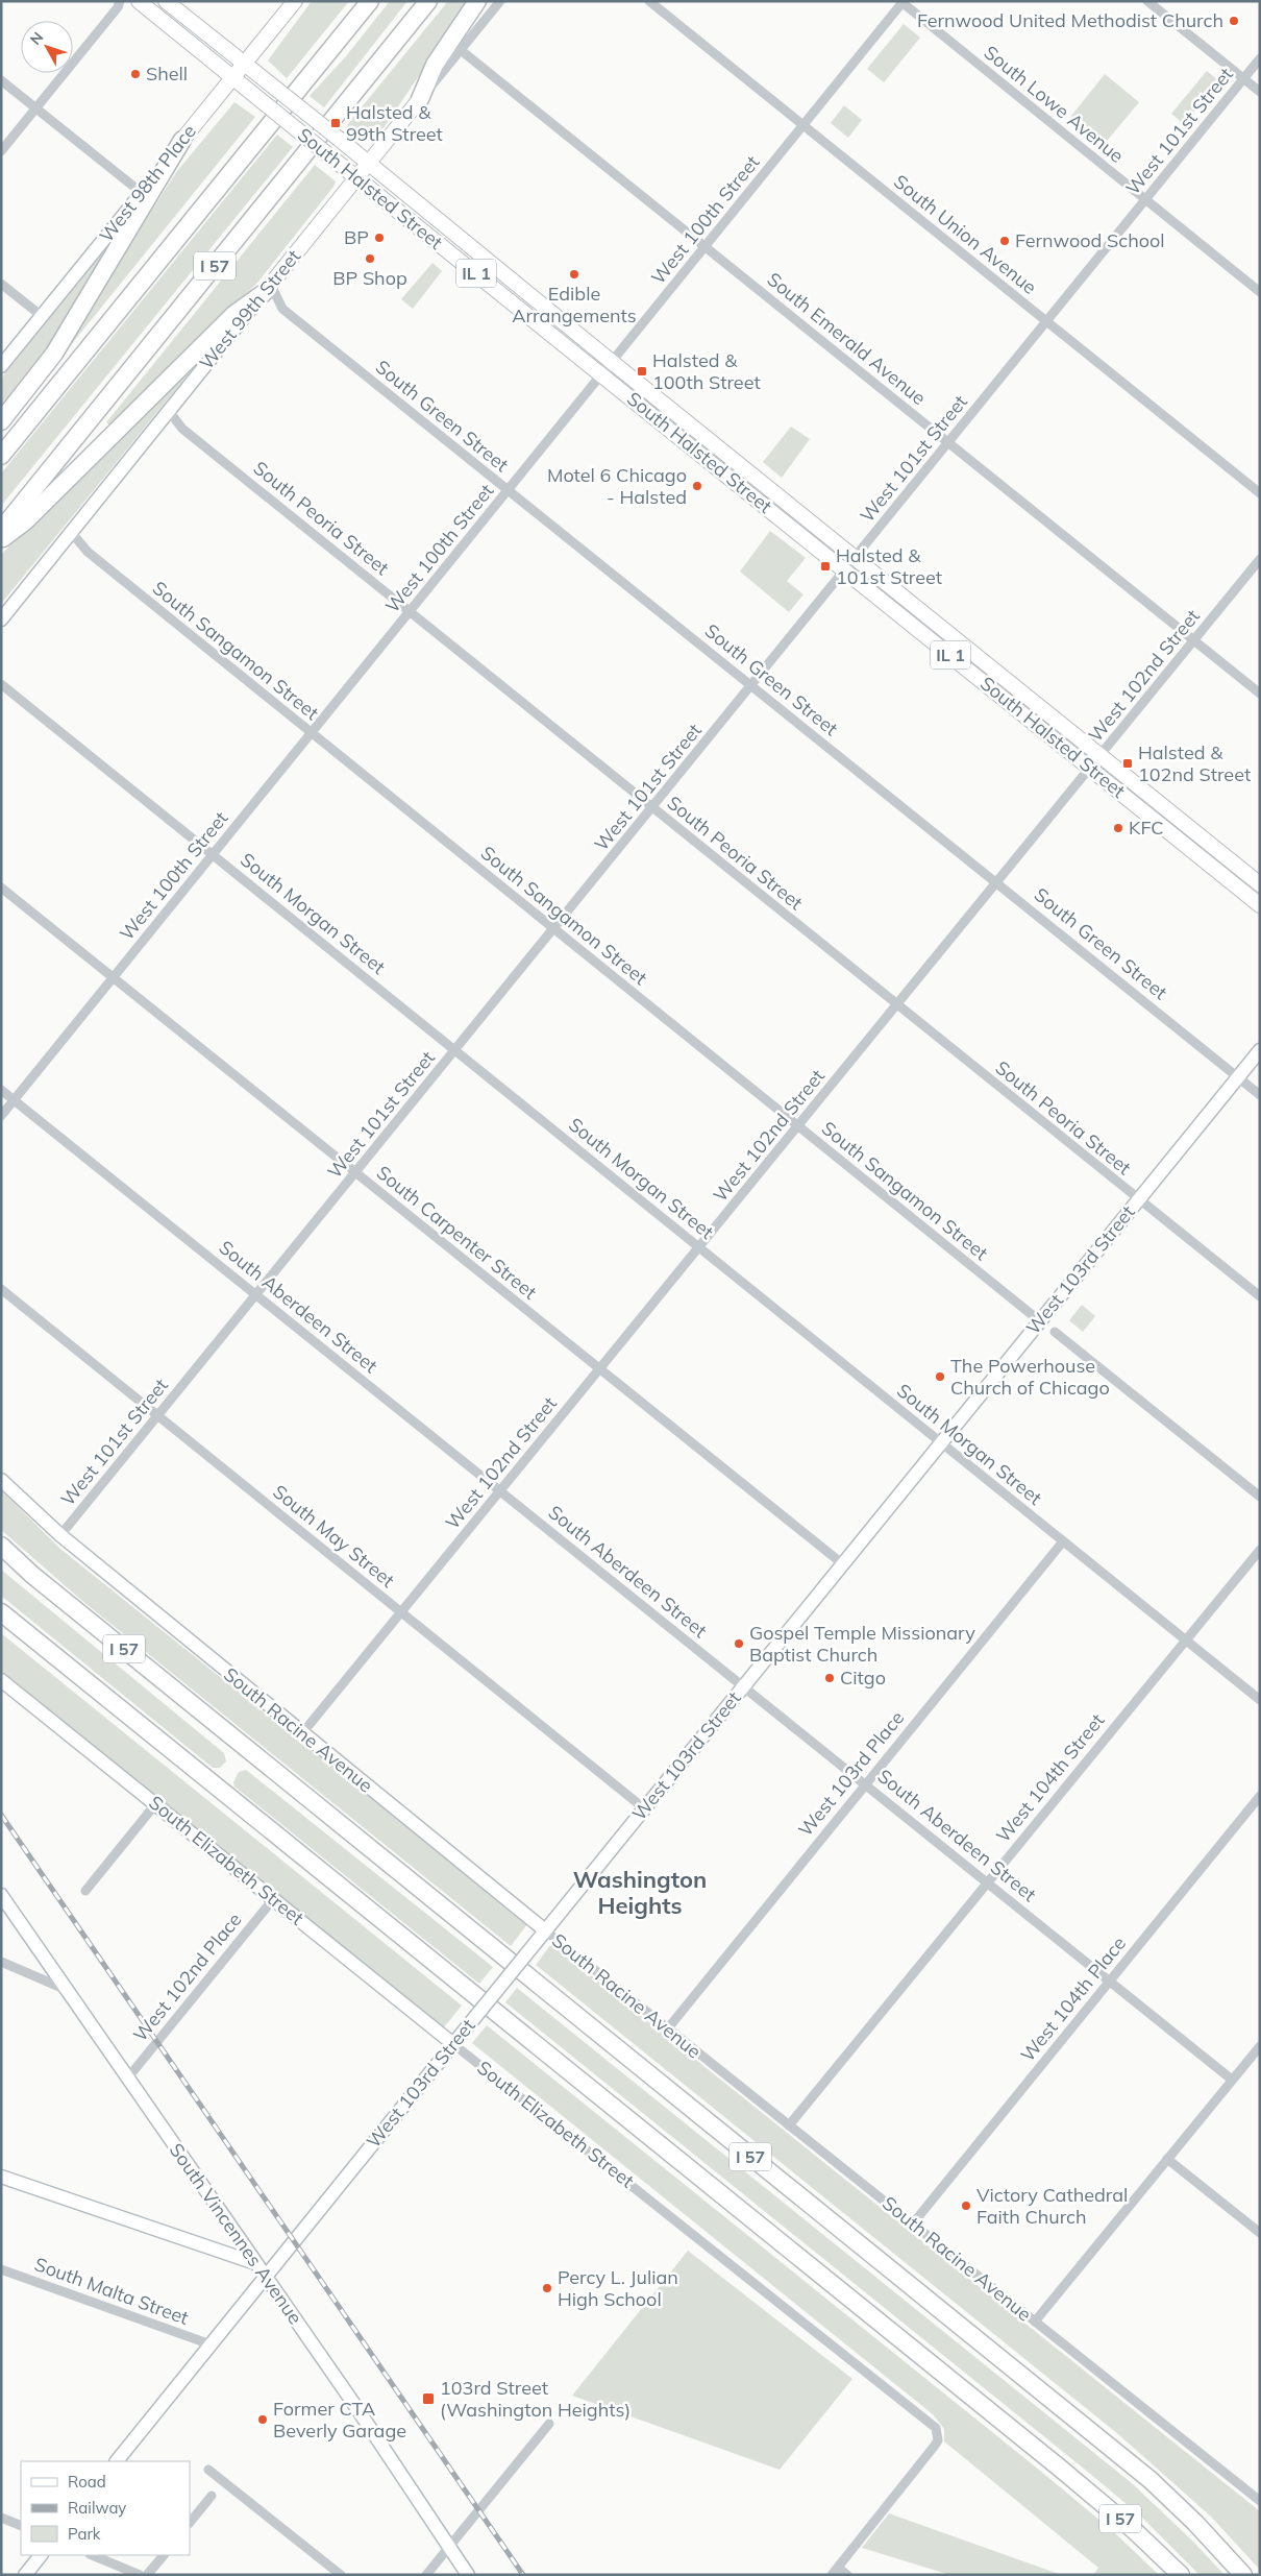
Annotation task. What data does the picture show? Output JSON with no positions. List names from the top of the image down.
{
  "streets": {
    "highway": ["I 57"],
    "main road": [
      "West 98th Place",
      "South Halsted Street",
      "IL 1",
      "West 99th Street",
      "West 103rd Street",
      "South Racine Avenue",
      "South Elizabeth Street",
      "South Vincennes Avenue"
    ],
    "street": [
      "South Lowe Avenue",
      "West 101st Street",
      "West 100th Street",
      "South Union Avenue",
      "South Emerald Avenue",
      "South Green Street",
      "South Peoria Street",
      "South Sangamon Street",
      "West 102nd Street",
      "South Morgan Street",
      "South Carpenter Street",
      "South Aberdeen Street",
      "South May Street",
      "West 103rd Place",
      "West 104th Street",
      "West 102nd Place",
      "West 104th Place",
      "South Malta Street"
    ]
  },
  "crossings": [
    ["South Lowe Avenue", "West 101st Street"],
    ["South Lowe Avenue", "West 100th Street"],
    ["West 101st Street", "South Halsted Street"],
    ["West 101st Street", "South Union Avenue"],
    ["West 101st Street", "South Emerald Avenue"],
    ["West 101st Street", "South Green Street"],
    ["West 101st Street", "South Peoria Street"],
    ["West 101st Street", "South Sangamon Street"],
    ["West 101st Street", "South Morgan Street"],
    ["West 101st Street", "South Carpenter Street"],
    ["West 101st Street", "South Aberdeen Street"],
    ["West 101st Street", "South May Street"],
    ["West 101st Street", "South Racine Avenue"],
    ["West 98th Place", "South Halsted Street"],
    ["South Halsted Street", "West 100th Street"],
    ["South Halsted Street", "West 99th Street"],
    ["South Halsted Street", "West 102nd Street"],
    ["West 100th Street", "South Union Avenue"],
    ["West 100th Street", "South Emerald Avenue"],
    ["West 100th Street", "South Green Street"],
    ["West 100th Street", "South Peoria Street"],
    ["West 100th Street", "South Sangamon Street"],
    ["West 100th Street", "South Morgan Street"],
    ["West 100th Street", "South Carpenter Street"],
    ["West 100th Street", "South Aberdeen Street"],
    ["West 99th Street", "South Emerald Avenue"],
    ["West 99th Street", "South Green Street"],
    ["West 99th Street", "South Peoria Street"],
    ["West 99th Street", "South Sangamon Street"],
    ["South Emerald Avenue", "West 102nd Street"],
    ["South Green Street", "West 102nd Street"],
    ["South Green Street", "West 103rd Street"],
    ["South Peoria Street", "West 102nd Street"],
    ["South Peoria Street", "West 103rd Street"],
    ["South Sangamon Street", "West 102nd Street"],
    ["South Sangamon Street", "West 103rd Street"],
    ["West 102nd Street", "South Morgan Street"],
    ["West 102nd Street", "South Carpenter Street"],
    ["West 102nd Street", "South Aberdeen Street"],
    ["West 102nd Street", "South May Street"],
    ["West 102nd Street", "South Racine Avenue"],
    ["South Morgan Street", "West 103rd Street"],
    ["South Morgan Street", "West 103rd Place"],
    ["South Morgan Street", "West 104th Street"],
    ["South Carpenter Street", "West 103rd Street"],
    ["West 103rd Street", "South Aberdeen Street"],
    ["West 103rd Street", "South May Street"],
    ["West 103rd Street", "South Racine Avenue"],
    ["West 103rd Street", "South Elizabeth Street"],
    ["West 103rd Street", "South Vincennes Avenue"],
    ["West 103rd Street", "South Malta Street"],
    ["South Aberdeen Street", "West 103rd Place"],
    ["South Aberdeen Street", "West 104th Street"],
    ["South Aberdeen Street", "West 104th Place"],
    ["South Racine Avenue", "West 103rd Place"],
    ["South Racine Avenue", "West 104th Street"],
    ["South Racine Avenue", "West 104th Place"],
    ["South Elizabeth Street", "West 102nd Place"],
    ["West 102nd Place", "South Vincennes Avenue"]
  ],
  "districts": ["Washington Heights"],
  "places": {
    "other": [
      "Fernwood United Methodist Church",
      "Shell",
      "BP",
      "Fernwood School",
      "BP Shop",
      "Edible Arrangements",
      "Motel 6 Chicago - Halsted",
      "KFC",
      "The Powerhouse Church of Chicago",
      "Gospel Temple Missionary Baptist Church",
      "Citgo",
      "Victory Cathedral Faith Church",
      "Percy L. Julian High School",
      "Former CTA Beverly Garage"
    ],
    "transit": [
      "Halsted & 99th Street",
      "Halsted & 100th Street",
      "Halsted & 101st Street",
      "Halsted & 102nd Street",
      "103rd Street (Washington Heights)"
    ]
  },
  "legend": ["Road", "Railway", "Park"],
  "north": "top left"
}
